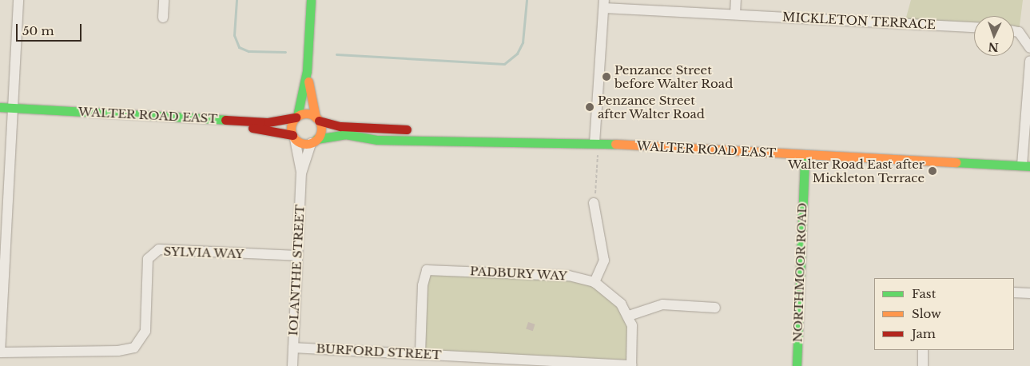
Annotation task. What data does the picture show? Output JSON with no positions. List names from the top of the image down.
{
  "streets": {
    "main road": ["WALTER ROAD EAST", "NORTHMOOR ROAD"],
    "street": [
      "MICKLETON TERRACE",
      "SYLVIA WAY",
      "IOLANTHE STREET",
      "PADBURY WAY",
      "BURFORD STREET"
    ]
  },
  "crossings": [
    ["WALTER ROAD EAST", "IOLANTHE STREET"],
    ["WALTER ROAD EAST", "NORTHMOOR ROAD"],
    ["SYLVIA WAY", "IOLANTHE STREET"],
    ["IOLANTHE STREET", "BURFORD STREET"],
    ["PADBURY WAY", "BURFORD STREET"]
  ],
  "places": ["Penzance Street before Walter Road", "Penzance Street after Walter Road", "Walter Road East after Mickleton Terrace"],
  "legend": ["Fast", "Slow", "Jam"],
  "scale_bar": "50 m",
  "north": "bottom"
}
